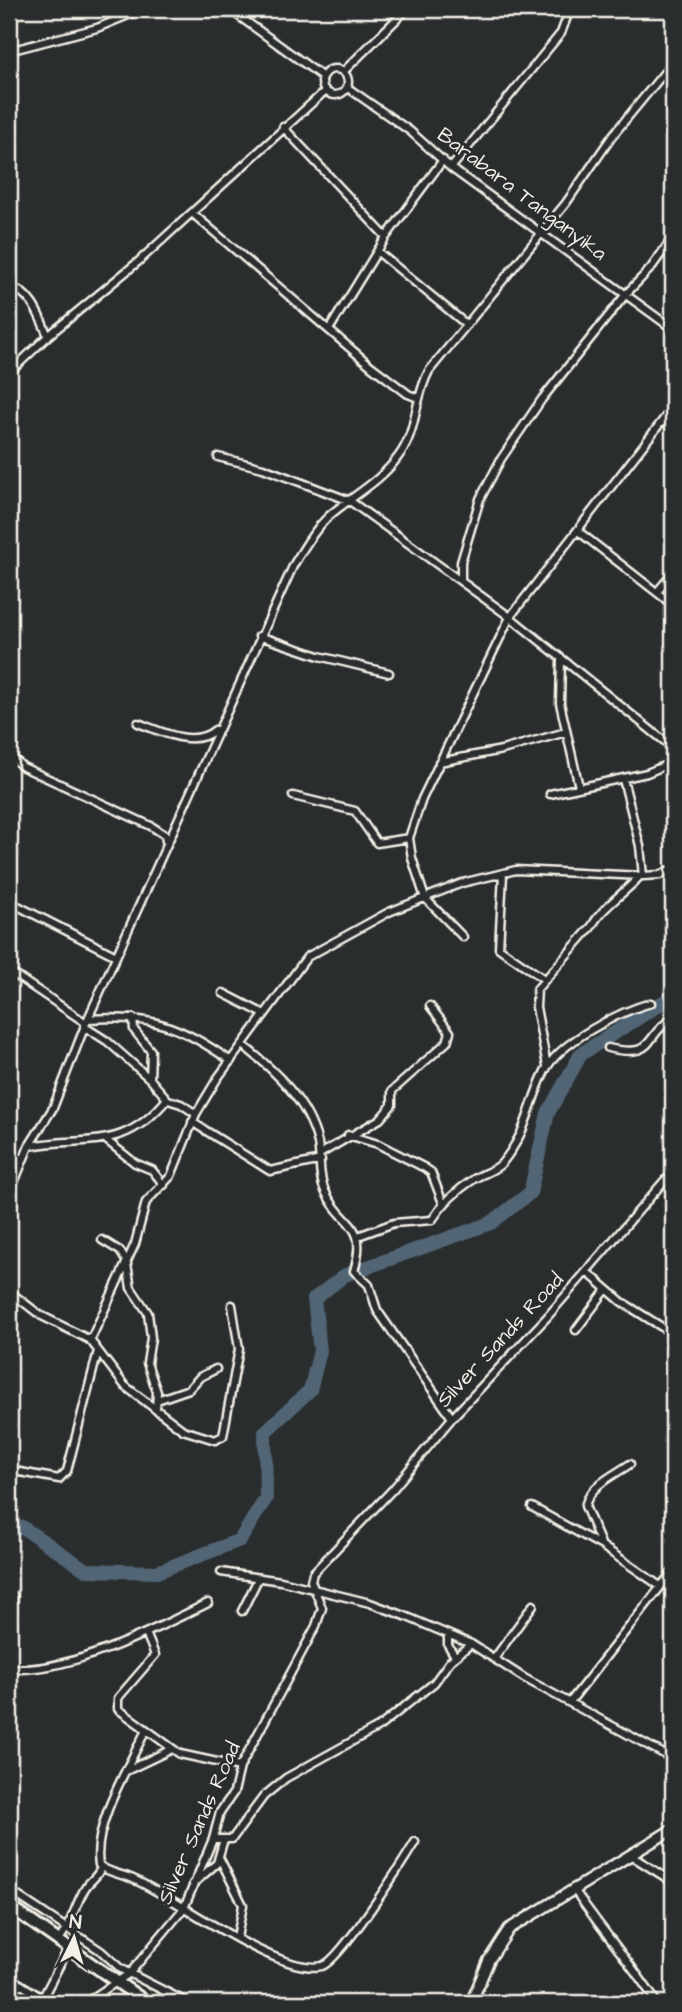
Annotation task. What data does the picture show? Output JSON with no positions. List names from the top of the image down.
{
  "streets": {
    "street": ["Barabara Tanganyika", "Silver Sands Road"]
  },
  "north": "top"
}
